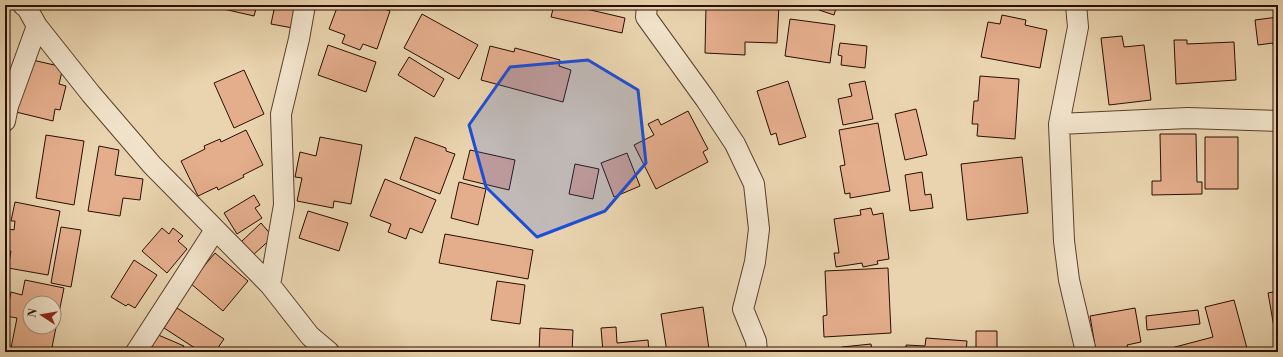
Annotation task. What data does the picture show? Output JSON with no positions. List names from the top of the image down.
{
  "north": "left"
}
